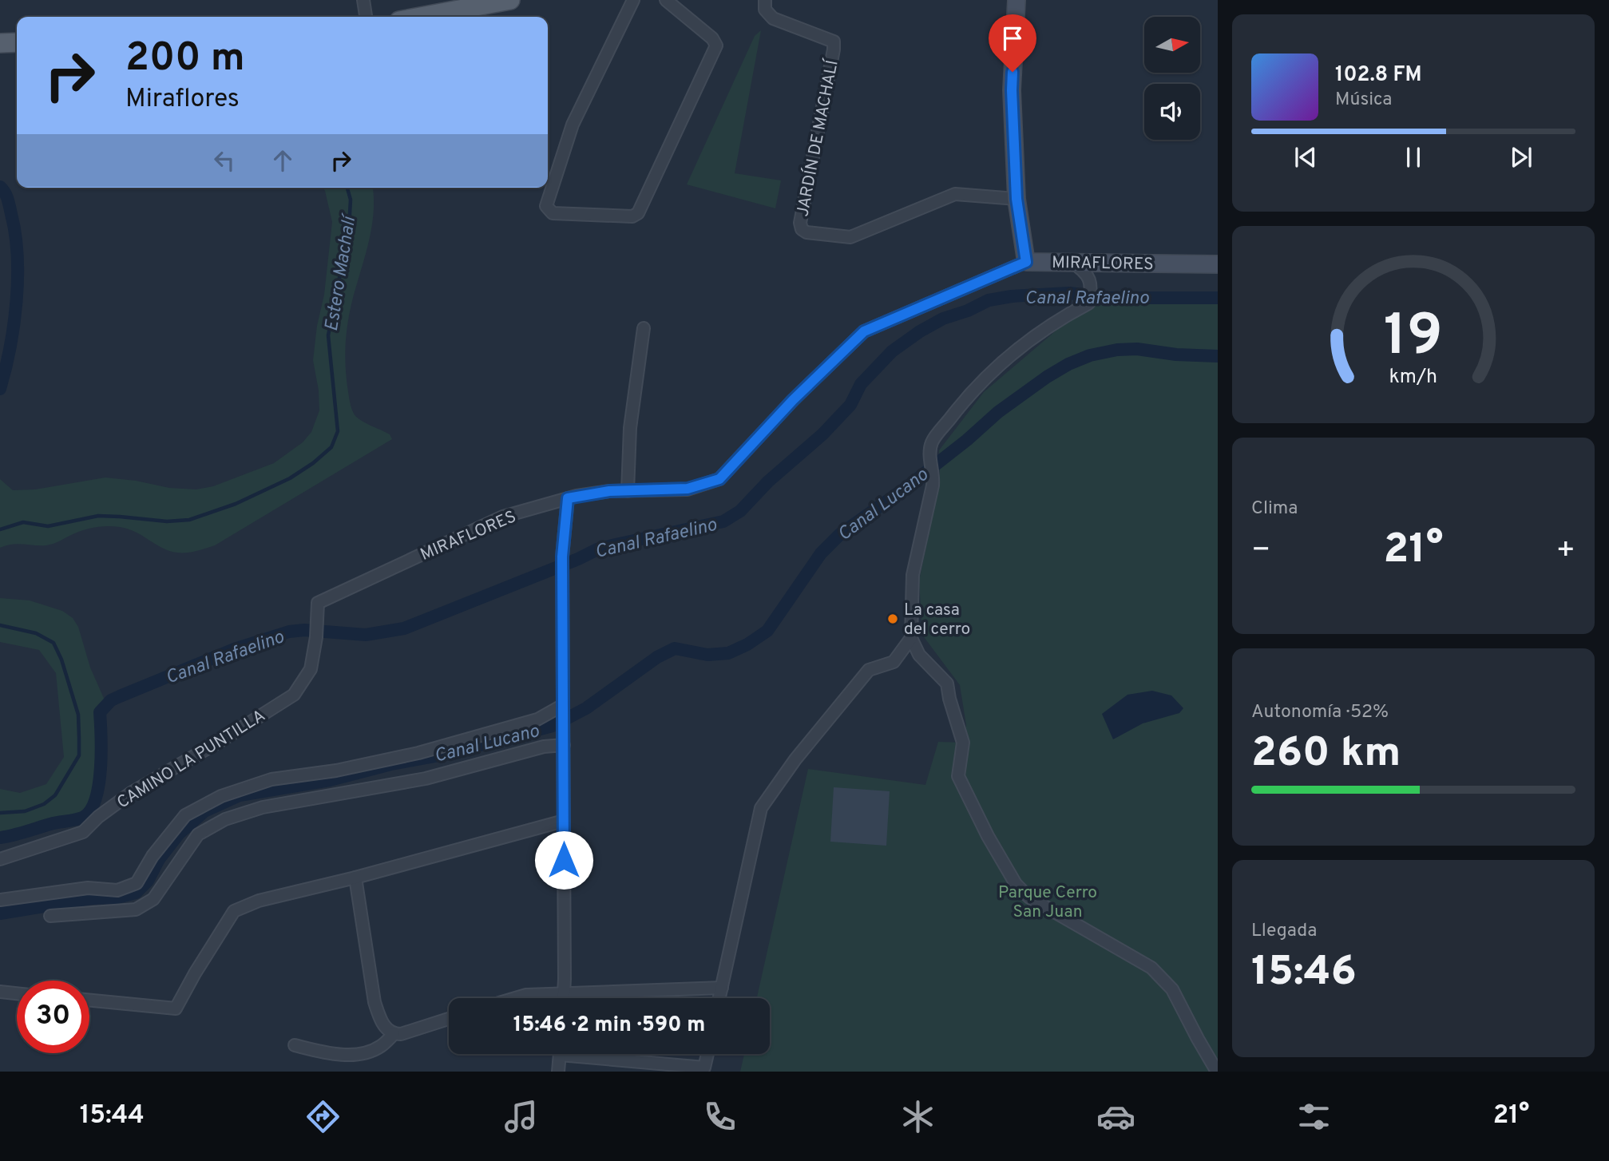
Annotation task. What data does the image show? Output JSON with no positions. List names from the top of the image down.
{
  "streets": {
    "street": ["JARDÍN DE MACHALÍ", "MIRAFLORES", "CAMINO LA PUNTILLA"]
  },
  "crossings": [
    ["MIRAFLORES", "CAMINO LA PUNTILLA"]
  ],
  "water": ["Estero Machalí", "Canal Rafaelino", "Canal Lucano"],
  "parks": ["Parque Cerro San Juan"],
  "places": ["La casa del cerro"],
  "north": "right",
  "page": {
    "turn": ["200 m", "Miraflores"],
    "song": ["102.8 FM", "Música"],
    "tile": [
      "Clima",
      ["Autonomía · 52%", "260 km"],
      ["Llegada", "15:46"]
    ],
    "heat": ["−", "21°", "+"],
    "limit": "30",
    "trip": "15:46 · 2 min · 590 m",
    "tabs": ["15:44", "21°"],
    "gauge": ["19", "km/h"]
  }
}
